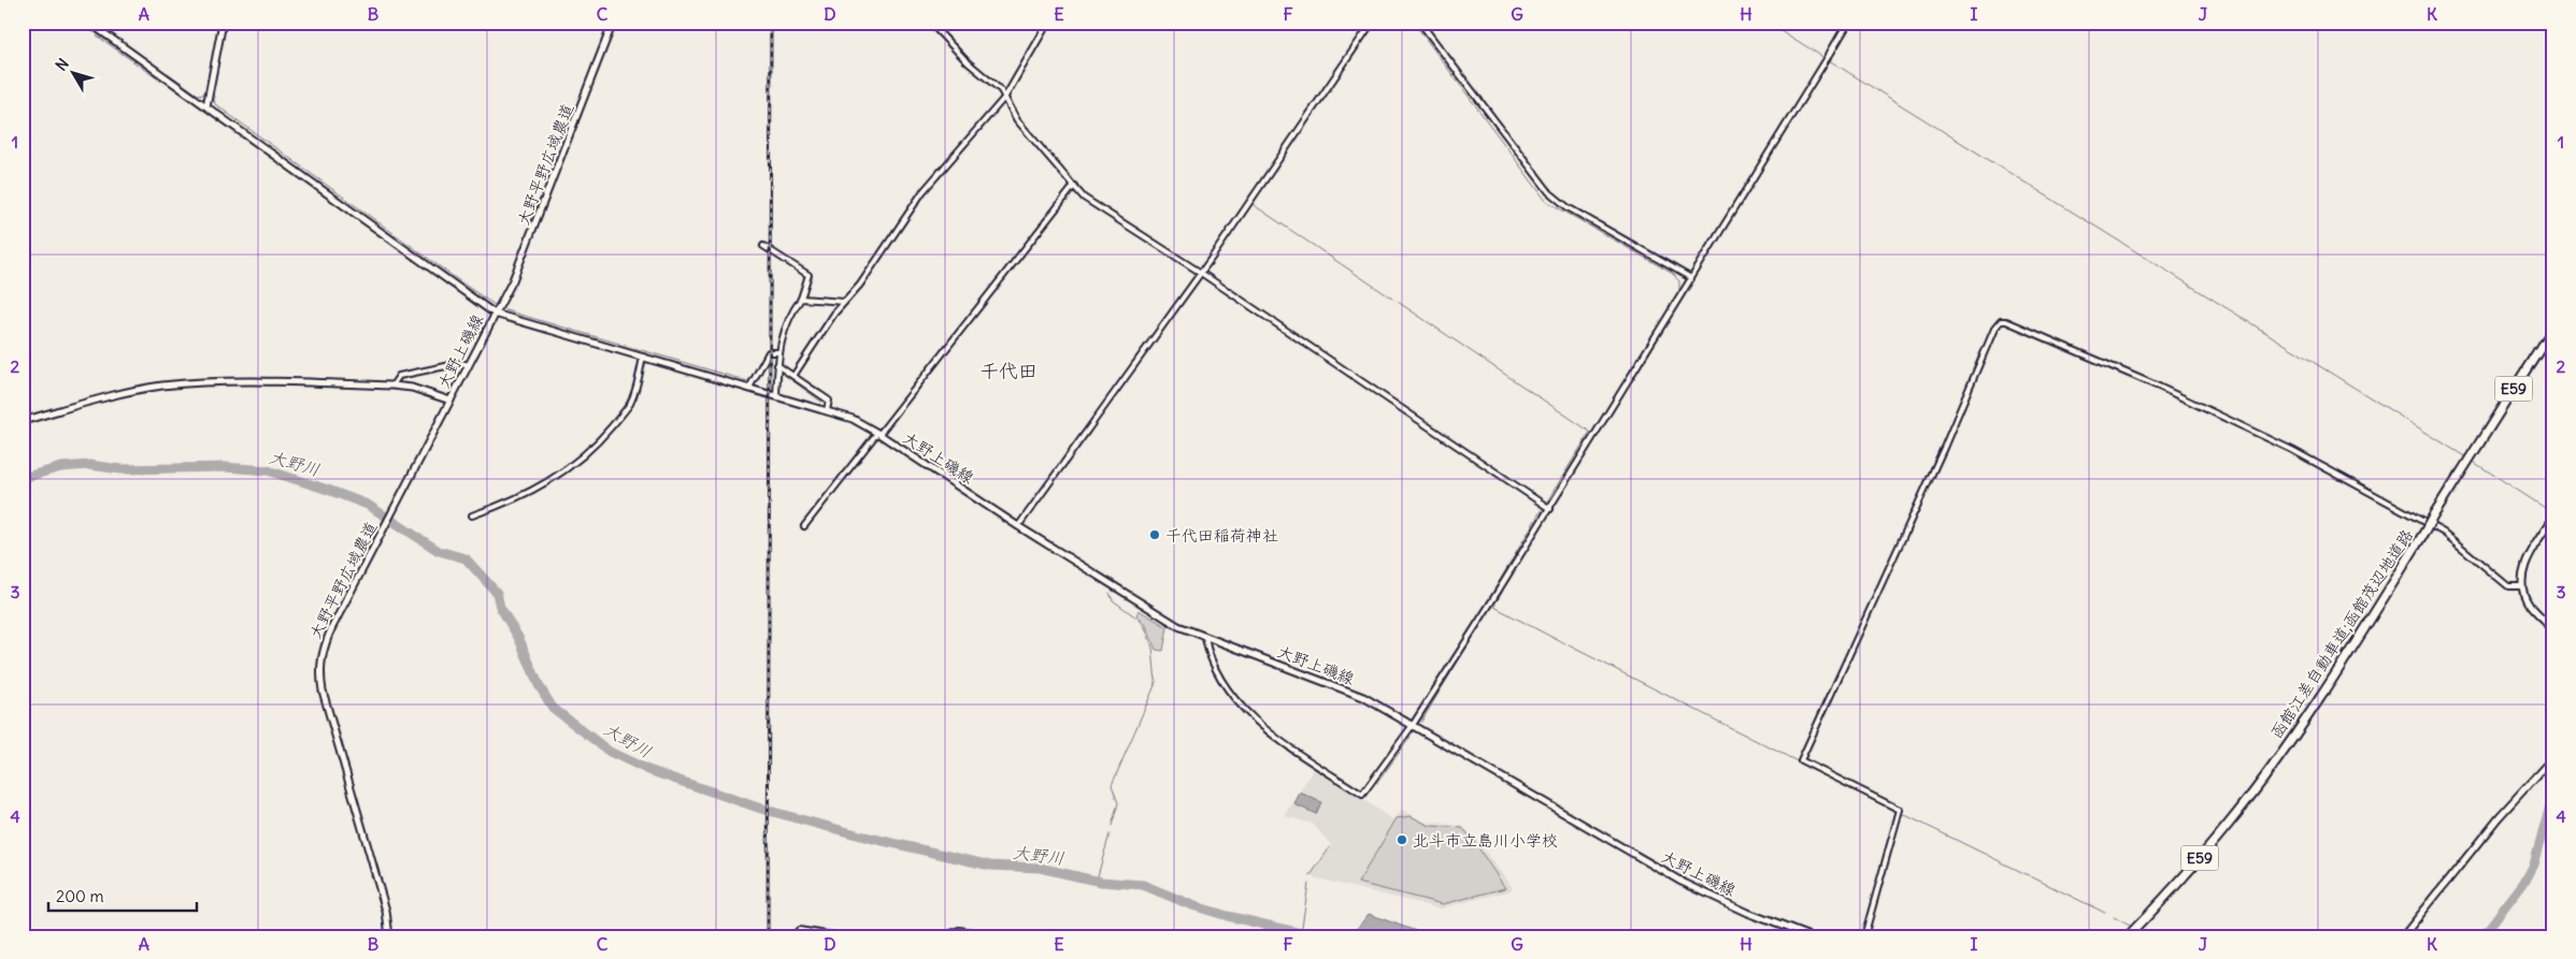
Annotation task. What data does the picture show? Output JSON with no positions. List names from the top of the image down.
{
  "streets": {
    "highway": ["E59", "函館江差自動車道;函館茂辺地道路"],
    "main road": ["大野平野広域農道", "大野上磯線"]
  },
  "crossings": [
    ["大野平野広域農道", "大野上磯線"]
  ],
  "districts": ["千代田"],
  "water": ["大野川"],
  "places": ["千代田稲荷神社", "北斗市立島川小学校"],
  "scale_bar": "200 m",
  "north": "top left",
  "grid": {
    "columns": [
      "A",
      "B",
      "C",
      "D",
      "E",
      "F",
      "G",
      "H",
      "I",
      "J",
      "K"
    ],
    "rows": [
      "1",
      "2",
      "3",
      "4"
    ]
  }
}
